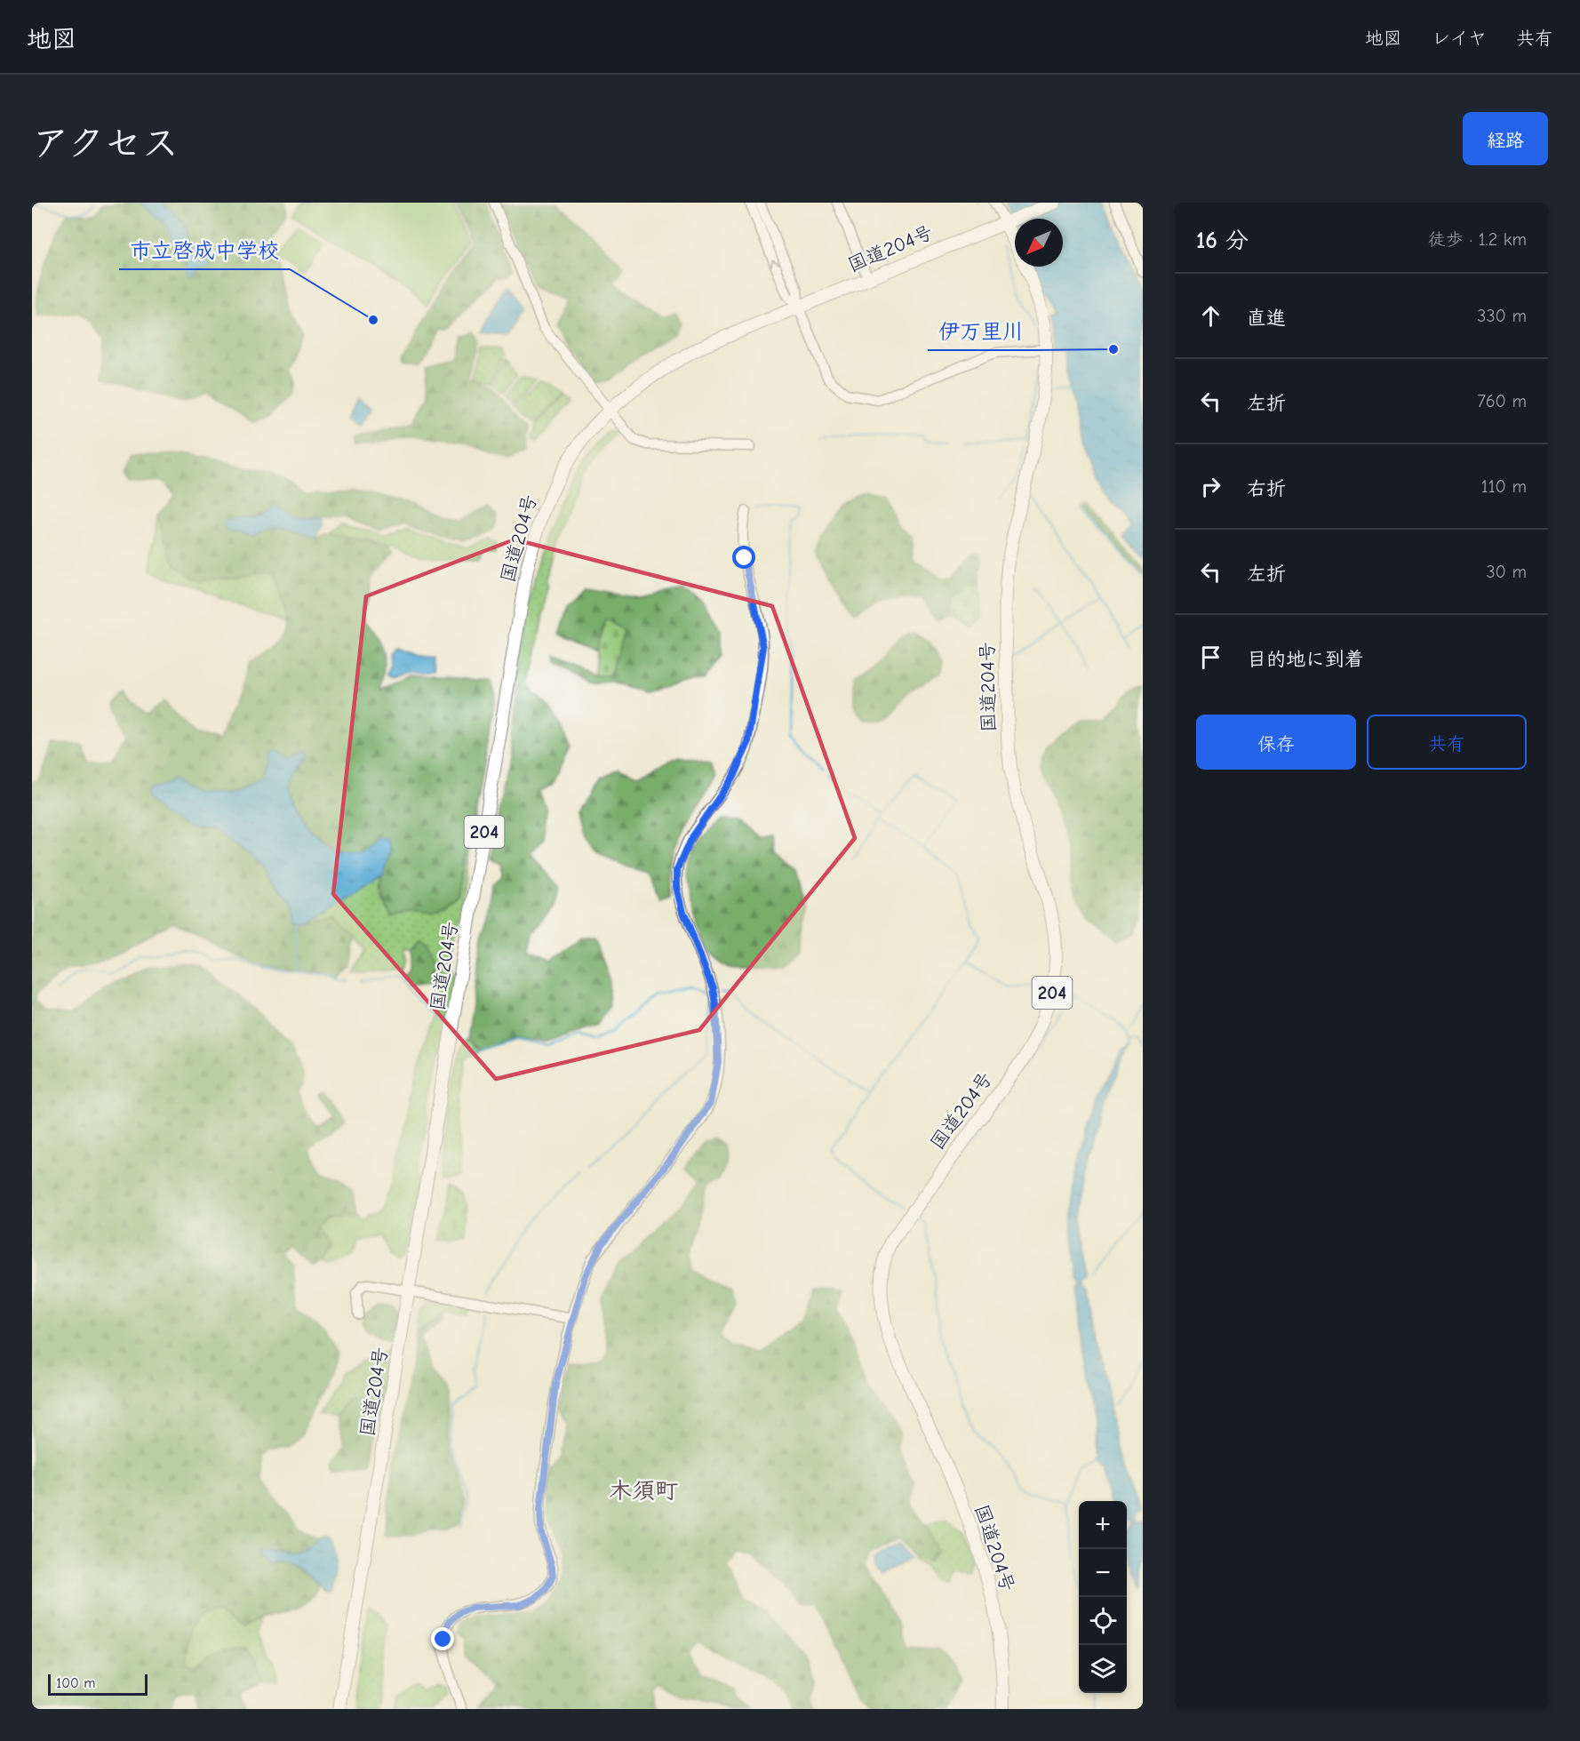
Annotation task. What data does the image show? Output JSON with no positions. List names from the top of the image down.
{
  "streets": {
    "highway": ["国道204号", "204"]
  },
  "crossings": [
    ["国道204号", "204"]
  ],
  "districts": ["木須町"],
  "places": ["市立啓成中学校", "伊万里川"],
  "scale_bar": "100 m",
  "north": "bottom left",
  "page": {
    "header": "地図",
    "nav": ["地図", "レイヤ", "共有"],
    "title": "アクセス",
    "buttons": [
      "経路",
      ["保存", "共有"]
    ],
    "heading": ["16 分", "徒歩 · 1.2 km"],
    "list": [
      ["直進", "330 m"],
      ["左折", "760 m"],
      ["右折", "110 m"],
      ["左折", "30 m"],
      "目的地に到着"
    ],
    "map_buttons": ["+", "−"],
    "scale": "100 m"
  }
}
